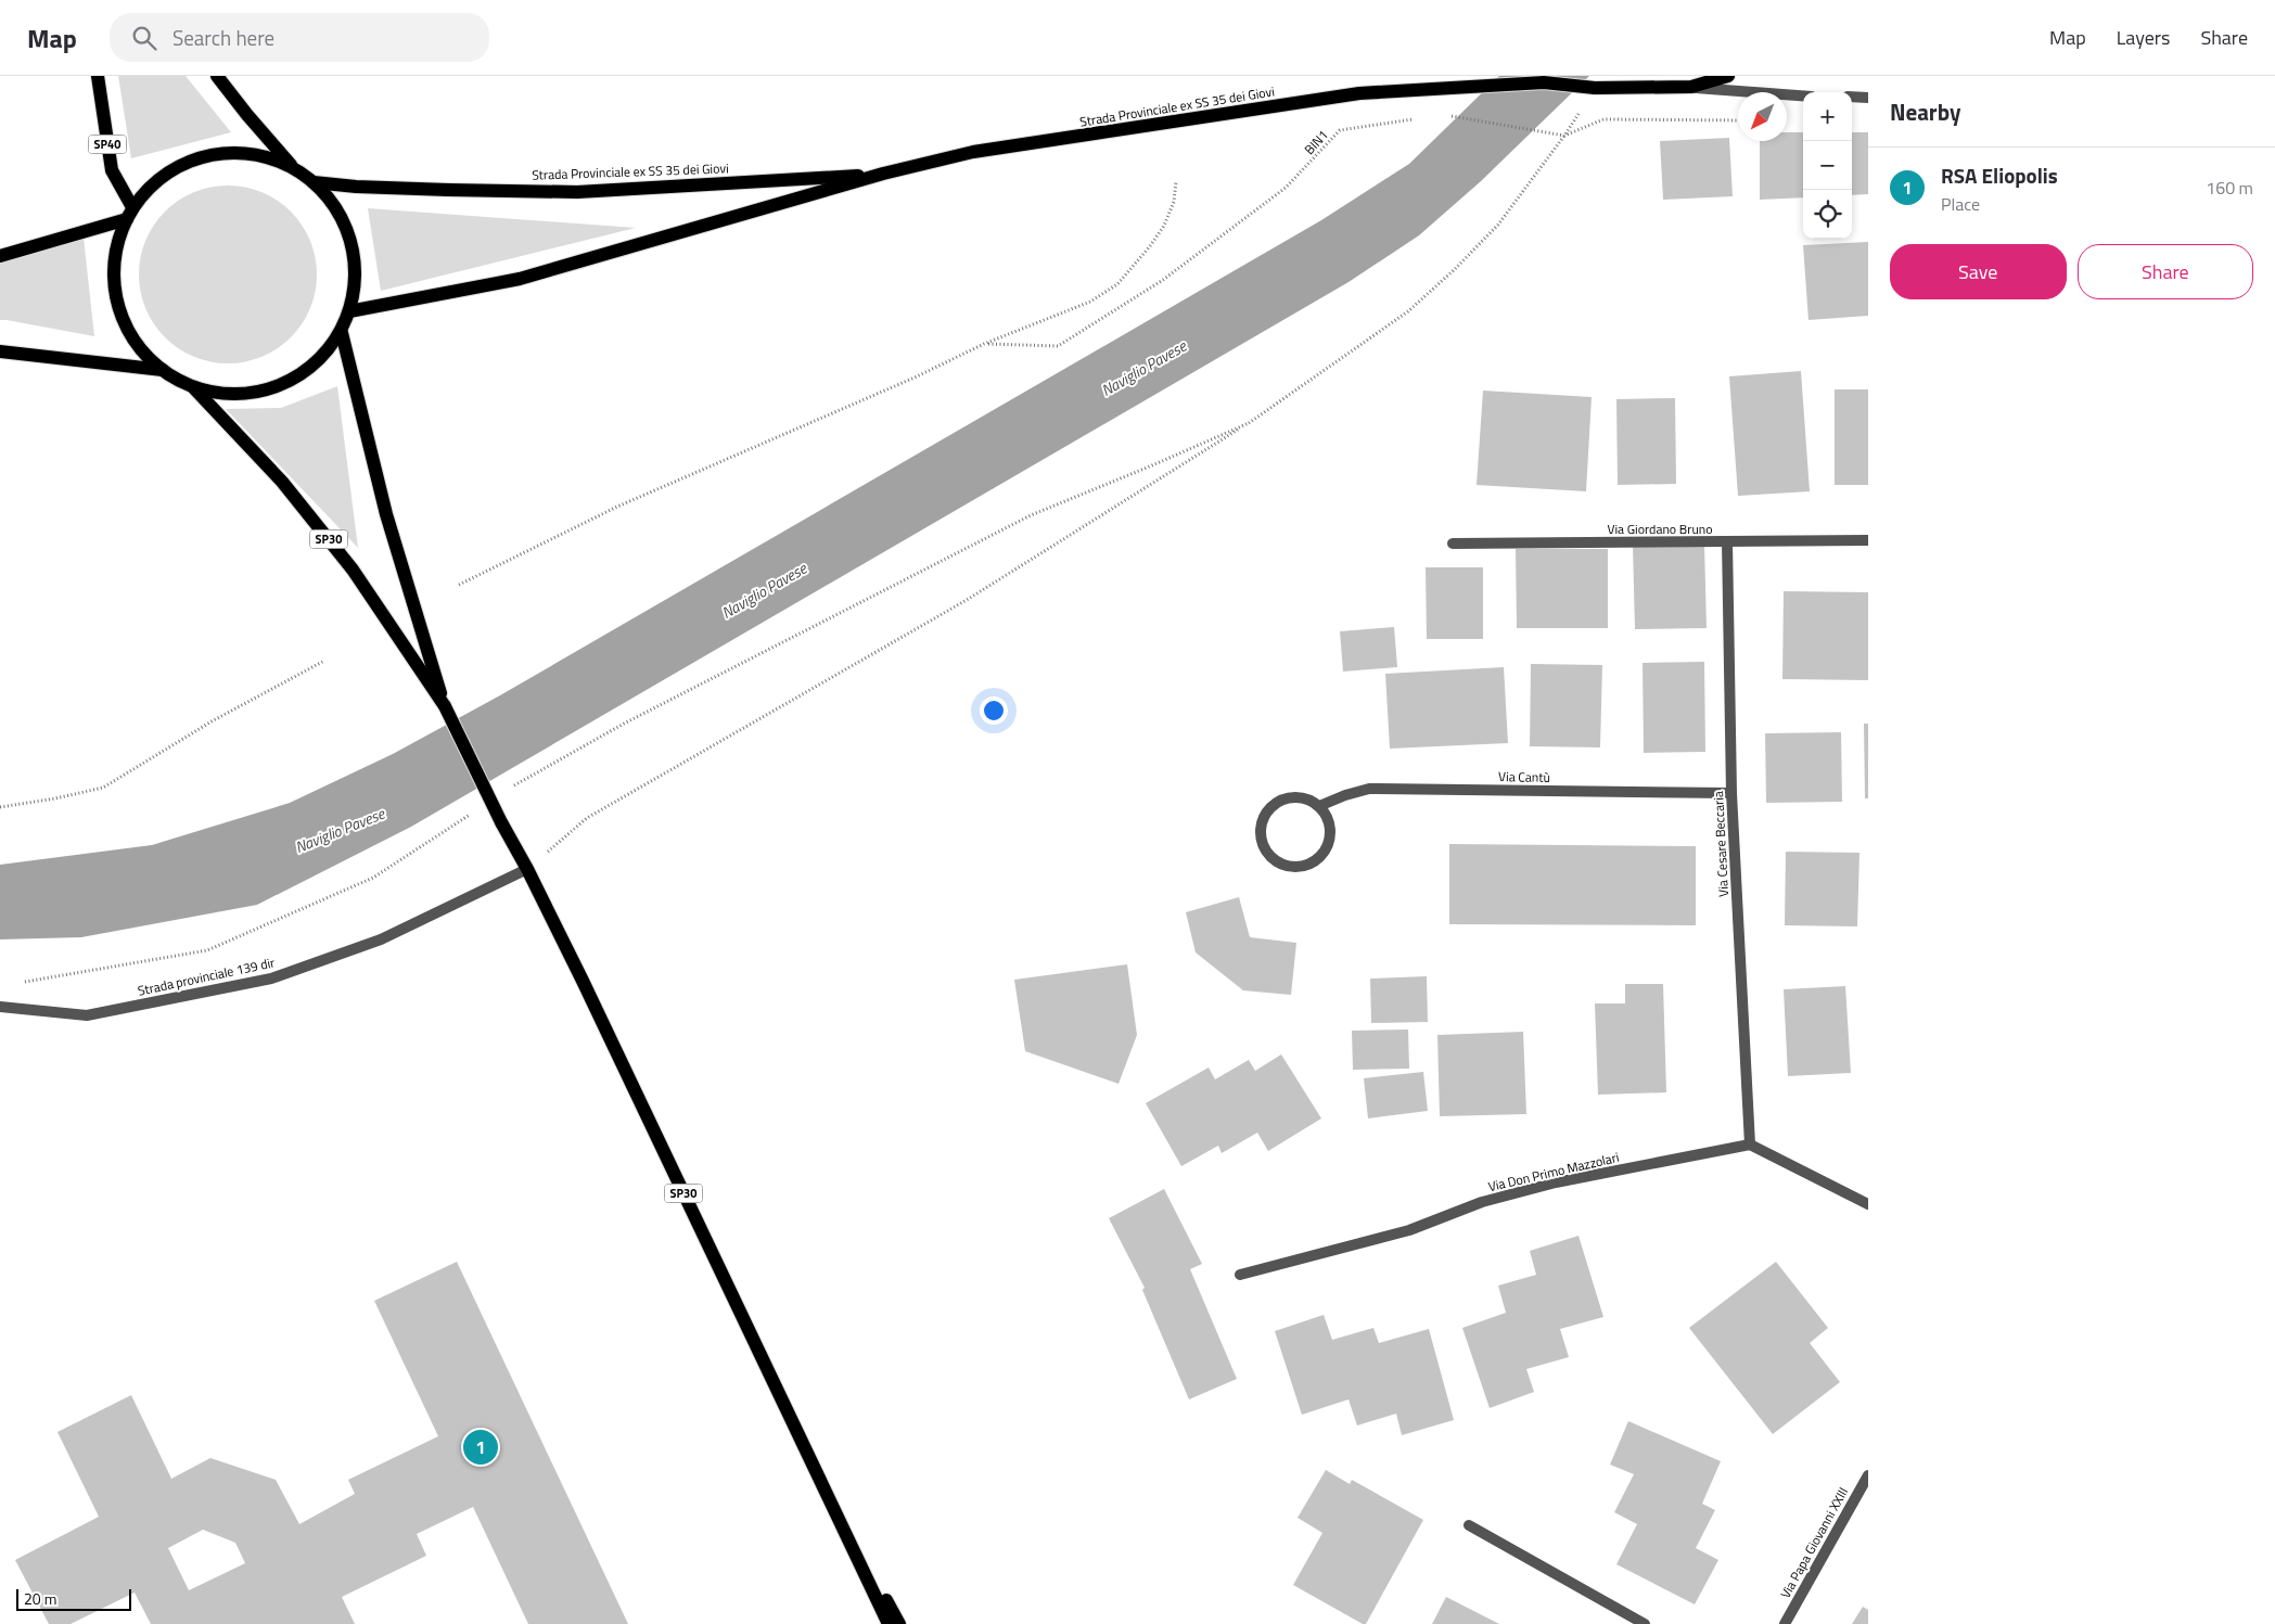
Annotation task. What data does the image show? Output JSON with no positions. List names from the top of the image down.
{
  "streets": {
    "main road": ["Strada Provinciale ex SS 35 dei Giovi", "SP40", "SP30"],
    "street": [
      "Via Giordano Bruno",
      "Via Cantù",
      "Via Cesare Beccaria",
      "Strada provinciale 139 dir",
      "Via Don Primo Mazzolari",
      "Via Papa Giovanni XXIII"
    ],
    "path": ["BIN1"]
  },
  "crossings": [
    ["Via Giordano Bruno", "Via Cesare Beccaria"],
    ["SP30", "Strada provinciale 139 dir"],
    ["Via Cantù", "Via Cesare Beccaria"],
    ["Via Cesare Beccaria", "Via Don Primo Mazzolari"]
  ],
  "water": ["Naviglio Pavese"],
  "scale_bar": "20 m",
  "north": "bottom left",
  "page": {
    "header": "Map",
    "search": "Search here",
    "nav": ["Map", "Layers", "Share"],
    "heading": "Nearby",
    "map_buttons": ["+", "−"],
    "list": [
      {
        "mark": "1",
        "name": "RSA Eliopolis",
        "note": "Place",
        "value": "160 m"
      }
    ],
    "buttons": ["Save", "Share"],
    "pins": "1",
    "scale": "20 m"
  }
}
